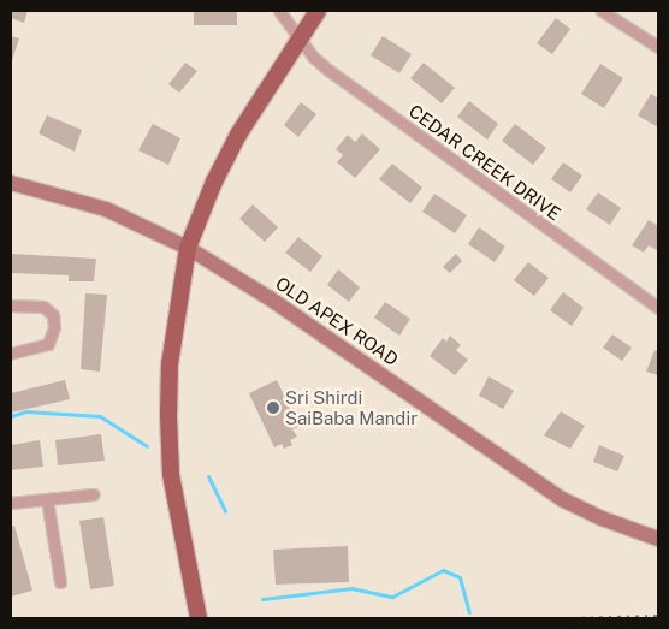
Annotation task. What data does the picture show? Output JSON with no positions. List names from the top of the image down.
{
  "streets": {
    "main road": ["OLD APEX ROAD"],
    "street": ["CEDAR CREEK DRIVE"]
  },
  "places": ["Sri Shirdi SaiBaba Mandir"]
}
